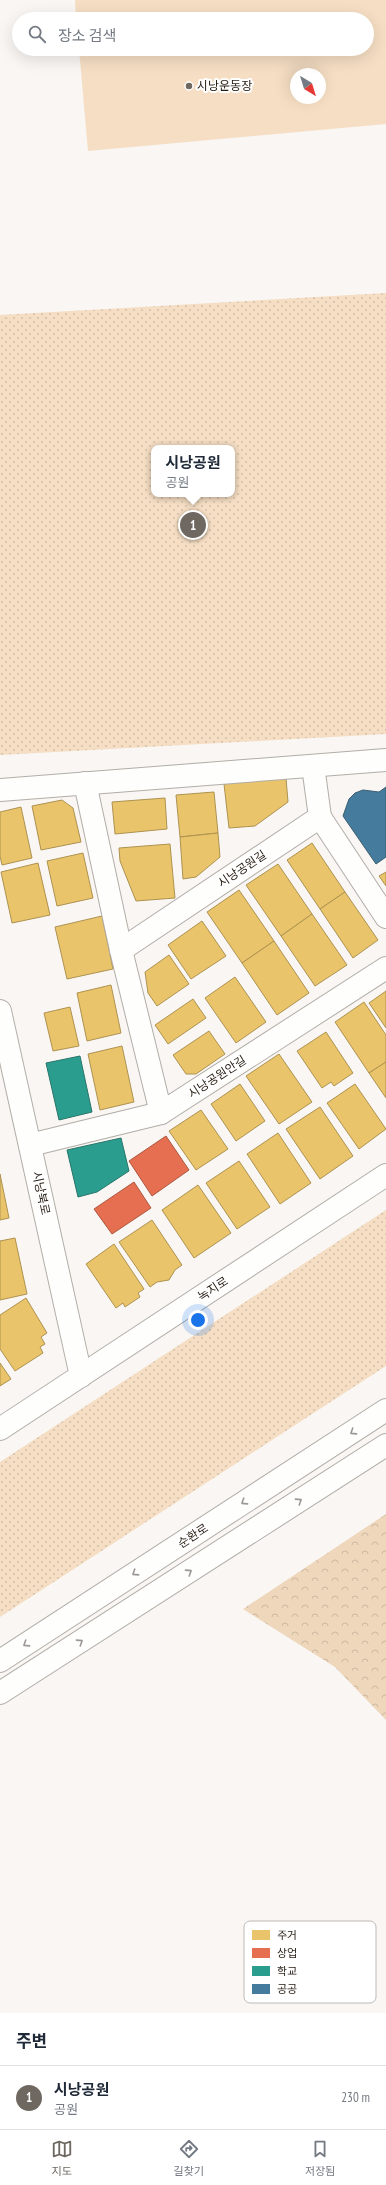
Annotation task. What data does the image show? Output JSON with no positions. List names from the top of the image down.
{
  "streets": {
    "street": [
      "시낭공원길",
      "시낭공원안길",
      "시낭북로",
      "녹지로",
      "순환로"
    ]
  },
  "crossings": [
    ["시낭공원안길", "시낭북로"],
    ["시낭북로", "녹지로"]
  ],
  "places": ["시낭운동장"],
  "legend": [
    "주거",
    "상업",
    "학교",
    "공공"
  ],
  "north": "bottom right",
  "page": {
    "search": "장소 검색",
    "popup": ["시낭공원", "공원"],
    "pins": "1",
    "heading": "주변",
    "list": [
      {
        "mark": "1",
        "name": "시낭공원",
        "note": "공원",
        "value": "230 m"
      }
    ],
    "nav": ["지도", "길찾기", "저장됨"]
  }
}
